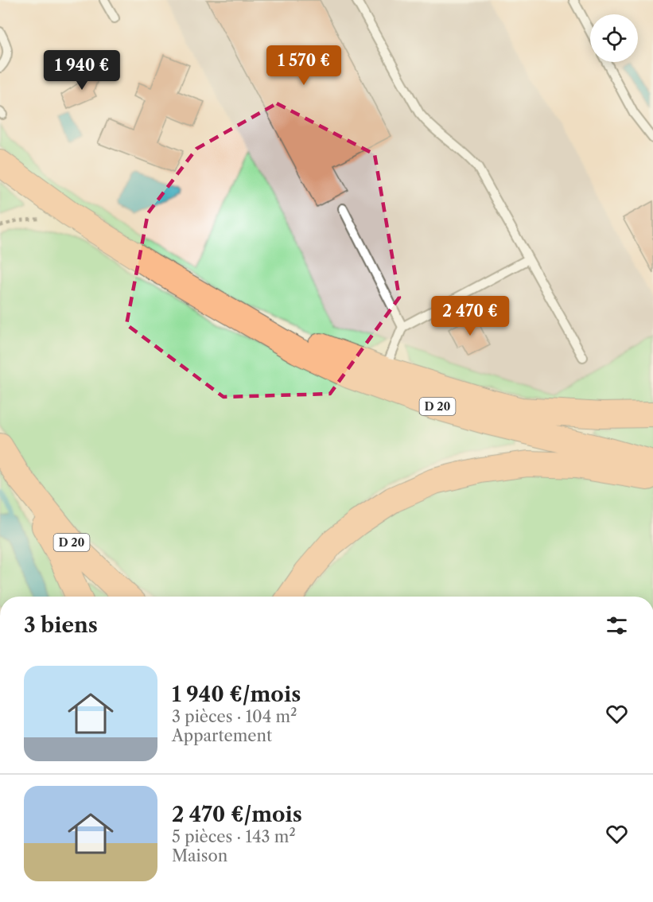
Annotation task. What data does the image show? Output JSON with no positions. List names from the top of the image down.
{
  "streets": {
    "main road": ["D 20"]
  },
  "page": {
    "price": ["1 570 €", "1 940 €", "2 470 €"],
    "heading": "3 biens",
    "list": [
      {
        "name": "1 940 €/mois",
        "note": "3 pièces · 104 m² · Appartement"
      },
      {
        "name": "2 470 €/mois",
        "note": "5 pièces · 143 m² · Maison"
      }
    ]
  }
}
